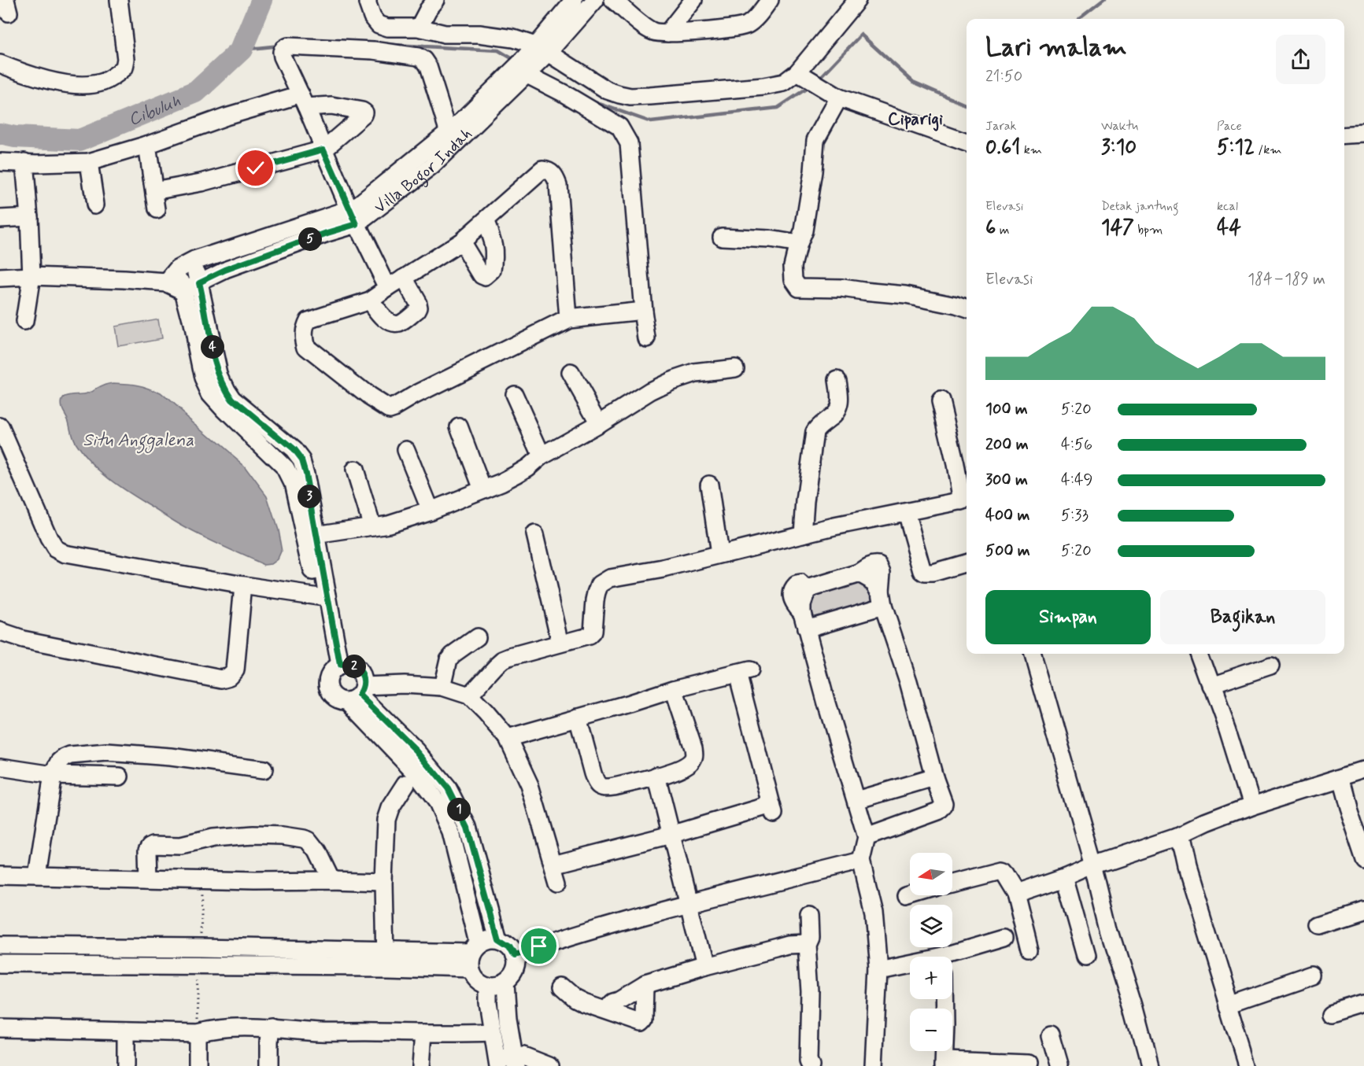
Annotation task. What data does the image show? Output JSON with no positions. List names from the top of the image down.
{
  "streets": {
    "street": ["Villa Bogor Indah"]
  },
  "districts": ["Ciparigi"],
  "water": ["Cibuluh", "Situ Anggalena"],
  "north": "left",
  "page": {
    "heading": ["Lari malam", "21:50"],
    "stats": [
      ["Jarak", "0.61 km"],
      ["Waktu", "3:10"],
      ["Pace", "5:12 /km"],
      ["Elevasi", "6 m"],
      ["Detak jantung", "147 bpm"],
      ["kcal", "44"]
    ],
    "pins": [
      "5",
      "4",
      "3",
      "2",
      "1"
    ],
    "chart": ["Elevasi", "184–189 m"],
    "list": [
      {
        "name": "100 m",
        "note": "5:20"
      },
      {
        "name": "200 m",
        "note": "4:56"
      },
      {
        "name": "300 m",
        "note": "4:49"
      },
      {
        "name": "400 m",
        "note": "5:33"
      },
      {
        "name": "500 m",
        "note": "5:20"
      }
    ],
    "buttons": ["Simpan", "Bagikan"],
    "map_buttons": ["+", "−"]
  }
}
